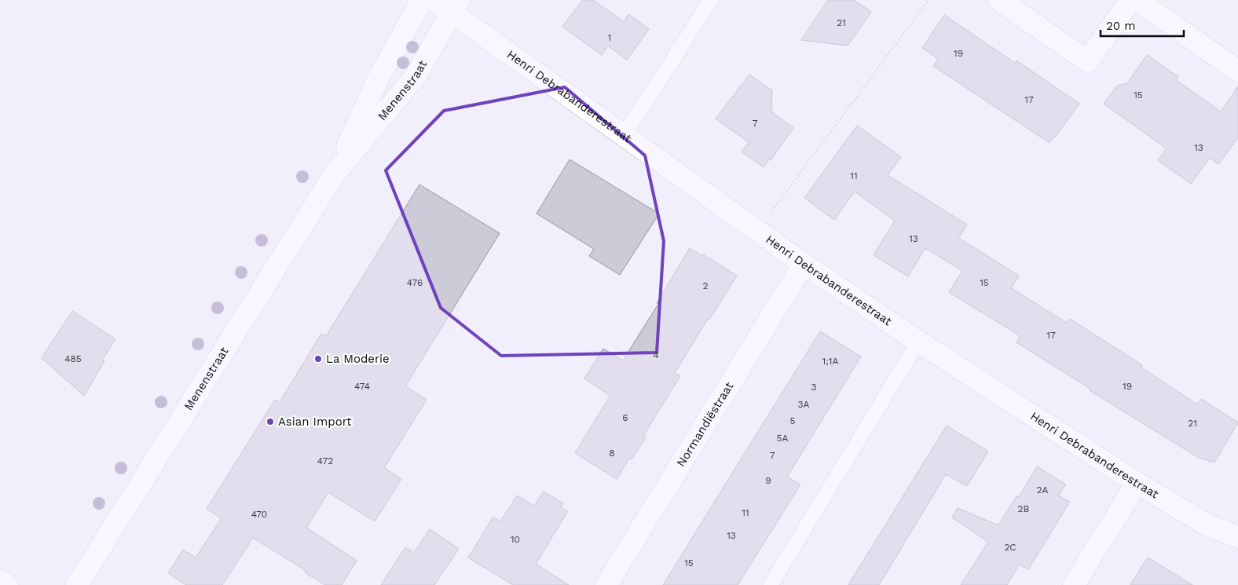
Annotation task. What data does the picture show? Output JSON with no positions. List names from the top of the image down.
{
  "streets": {
    "street": ["Menenstraat", "Henri Debrabanderestraat", "Normandiëstraat"]
  },
  "crossings": [
    ["Menenstraat", "Henri Debrabanderestraat"],
    ["Henri Debrabanderestraat", "Normandiëstraat"]
  ],
  "places": ["La Moderie", "Asian Import"],
  "house_numbers": [
    "21",
    "1",
    "19",
    "15",
    "17",
    "7",
    "13",
    "11",
    "13",
    "476",
    "15",
    "2",
    "17",
    "4",
    "485",
    "1;1A",
    "474",
    "19",
    "3",
    "3A",
    "6",
    "5",
    "21",
    "5A",
    "8",
    "7",
    "472",
    "9",
    "2A",
    "2B",
    "11",
    "470",
    "13",
    "10",
    "2C",
    "15"
  ],
  "scale_bar": "20 m"
}
